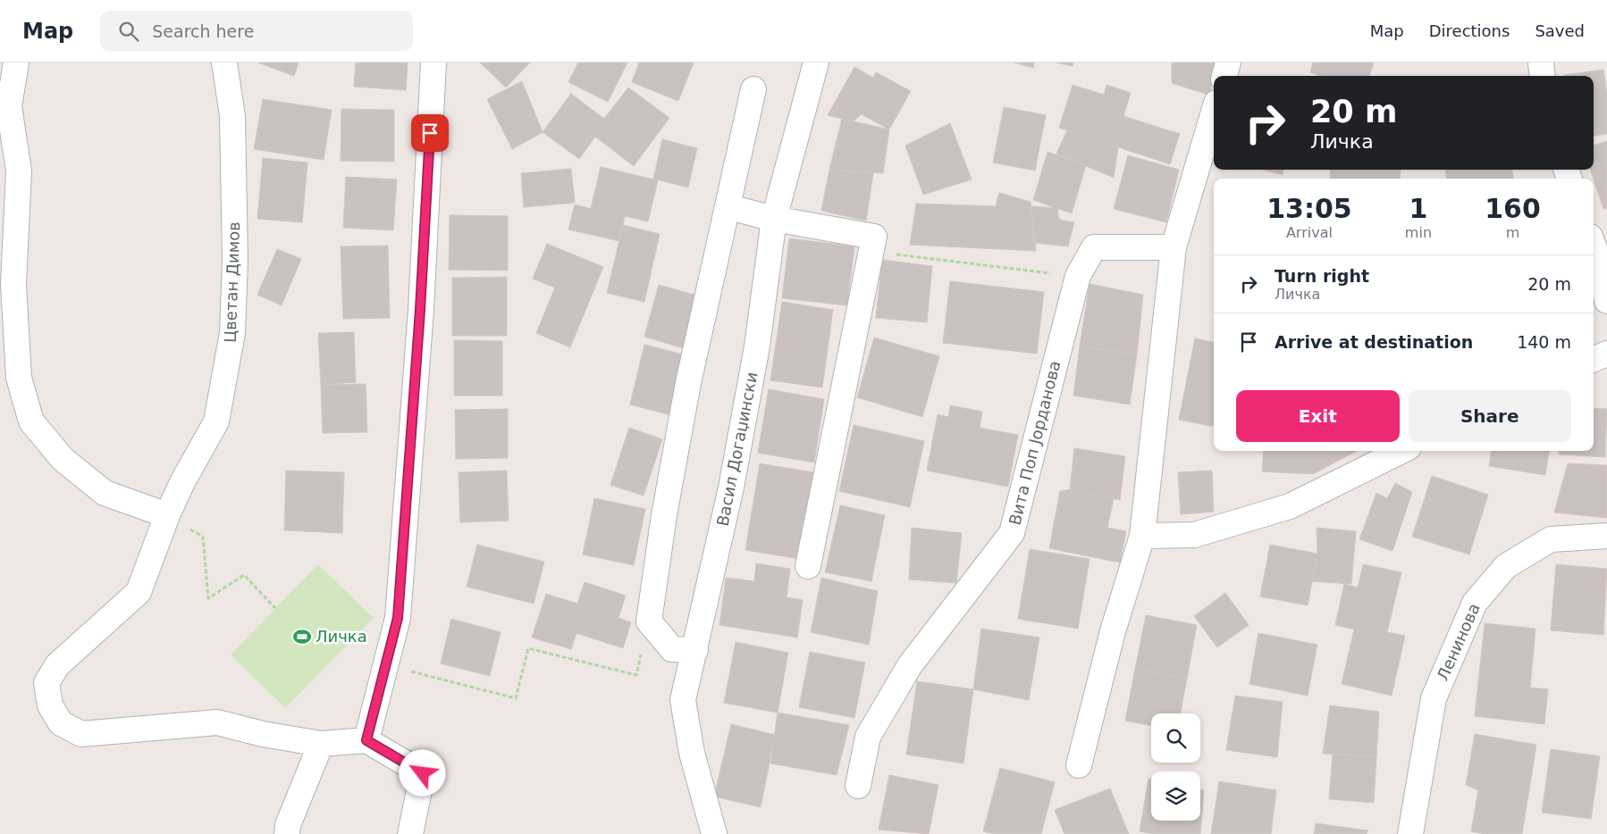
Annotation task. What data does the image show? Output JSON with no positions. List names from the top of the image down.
{
  "streets": {
    "street": [
      "Цветан Димов",
      "Вита Поп Јорданова",
      "Васил Догаџински",
      "Ленинова"
    ]
  },
  "places": {
    "sports": ["Личка"]
  },
  "page": {
    "header": "Map",
    "search": "Search here",
    "nav": ["Map", "Directions", "Saved"],
    "turn": ["20 m", "Личка"],
    "eta": [
      "13:05",
      "Arrival",
      "1",
      "min",
      "160",
      "m"
    ],
    "list": [
      {
        "name": "Turn right",
        "note": "Личка",
        "value": "20 m"
      },
      {
        "name": "Arrive at destination",
        "value": "140 m"
      }
    ],
    "buttons": ["Exit", "Share"]
  }
}
